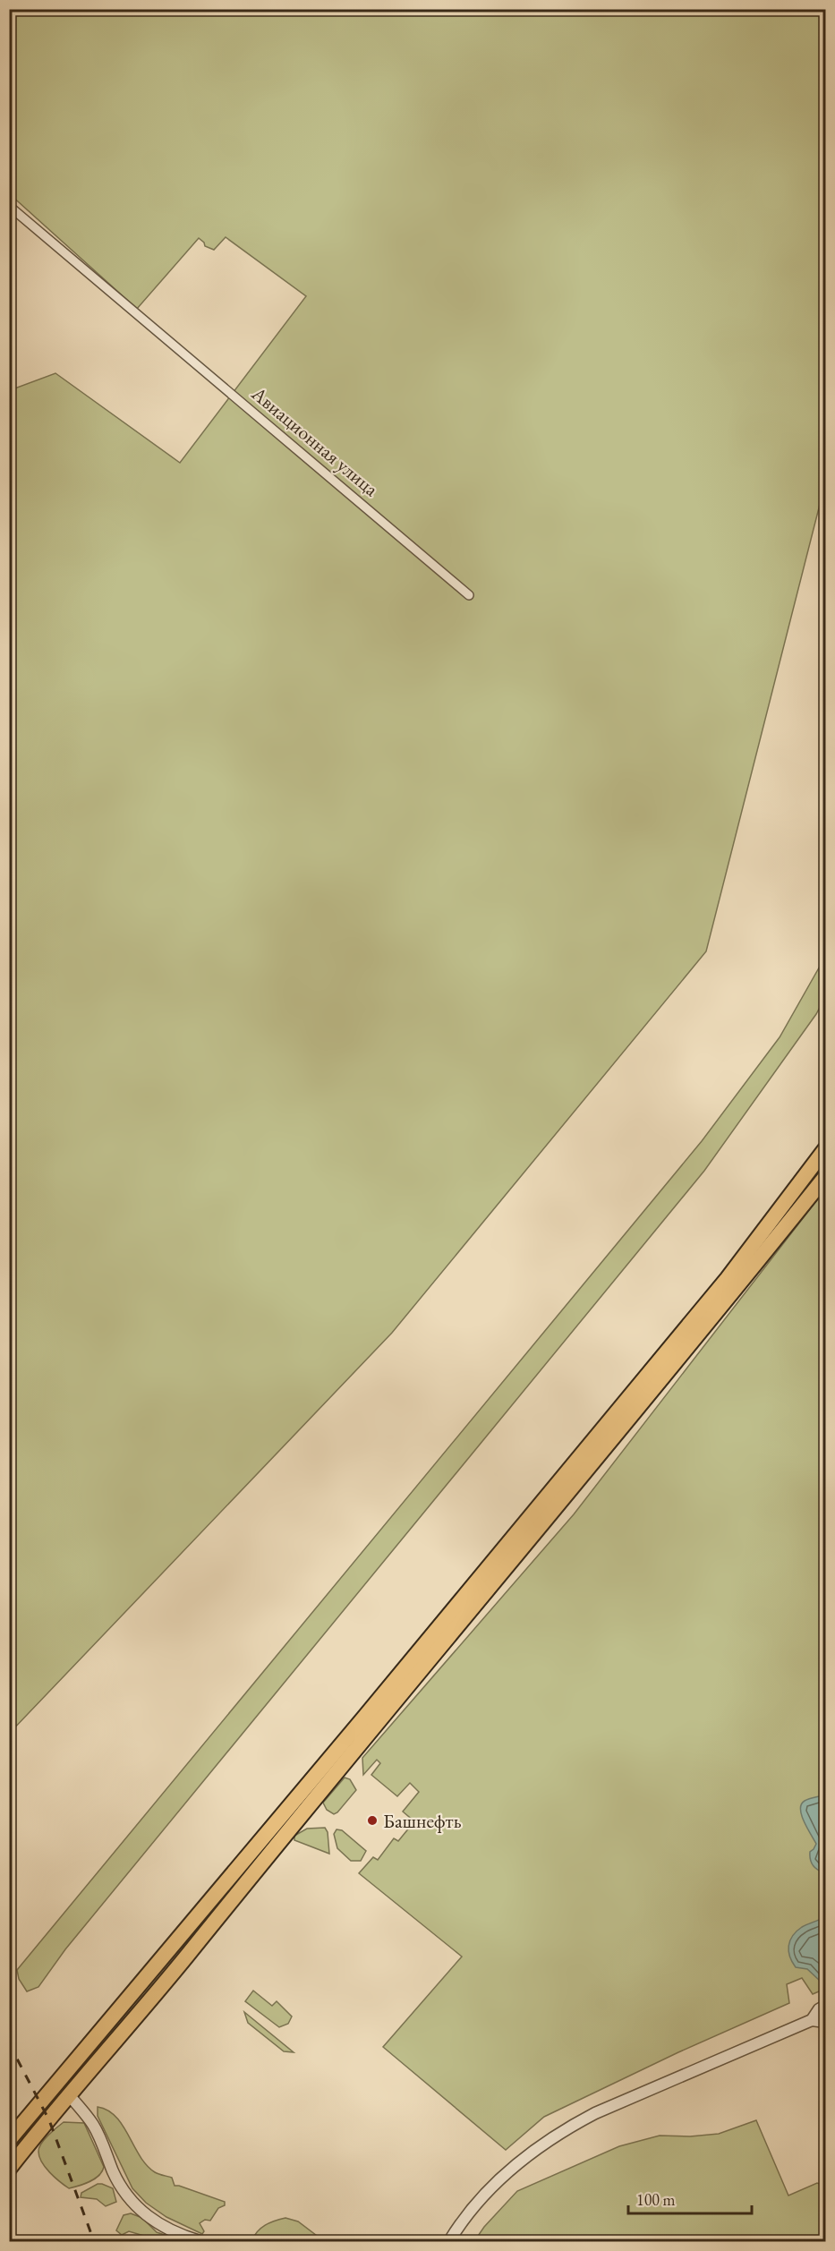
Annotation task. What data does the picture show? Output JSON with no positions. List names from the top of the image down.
{
  "streets": {
    "street": ["Авиационная улица"]
  },
  "places": ["Башнефть"],
  "scale_bar": "100 m"
}
